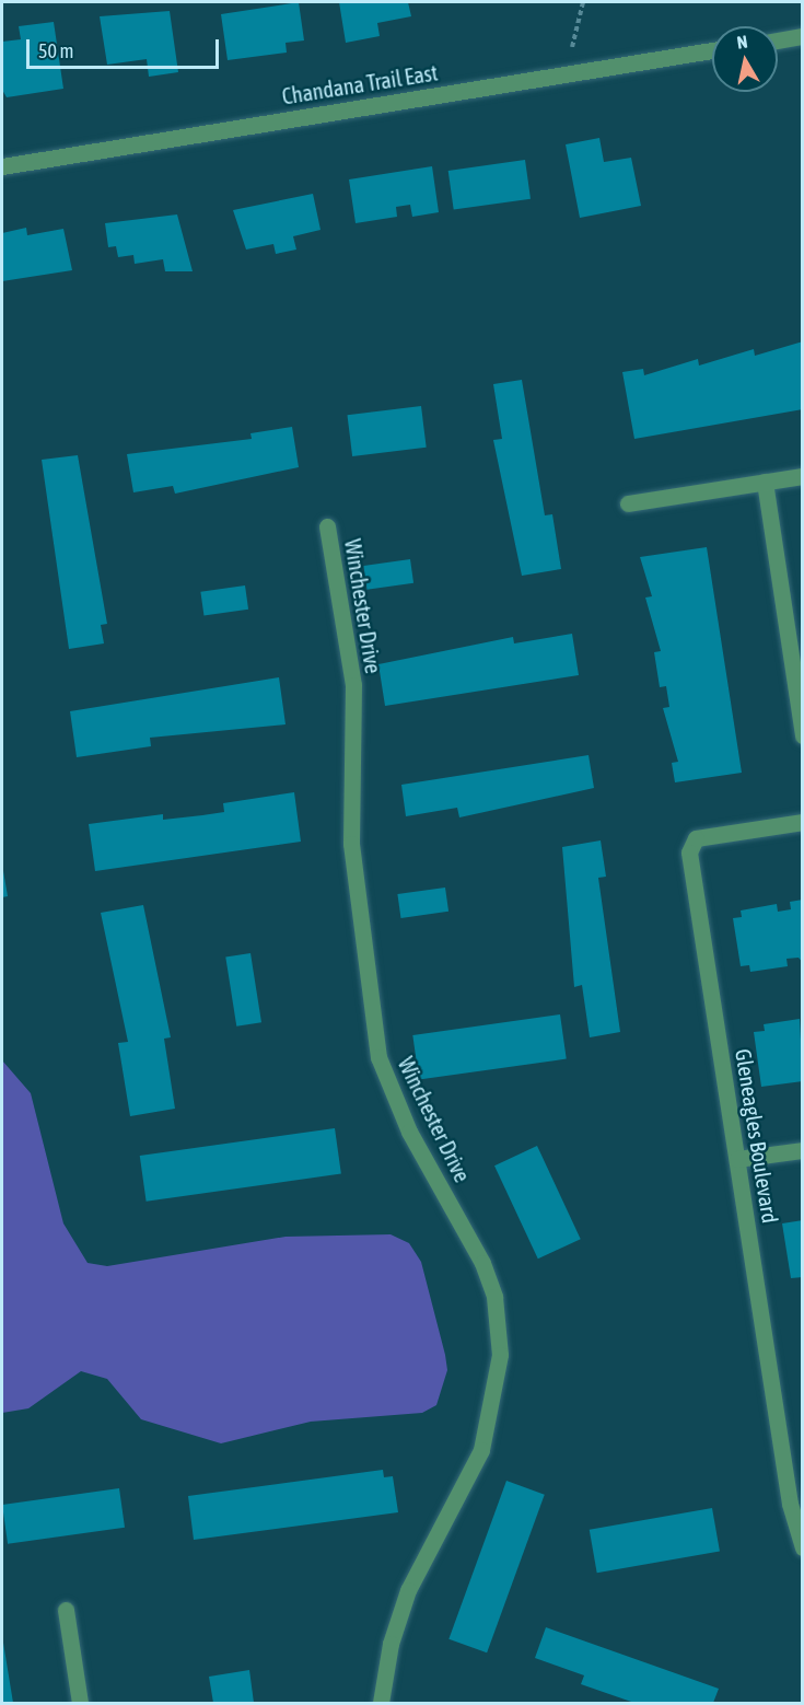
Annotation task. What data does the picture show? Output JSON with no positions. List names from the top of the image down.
{
  "streets": {
    "street": ["Chandana Trail East", "Winchester Drive", "Gleneagles Boulevard"]
  },
  "scale_bar": "50 m",
  "north": "top"
}
